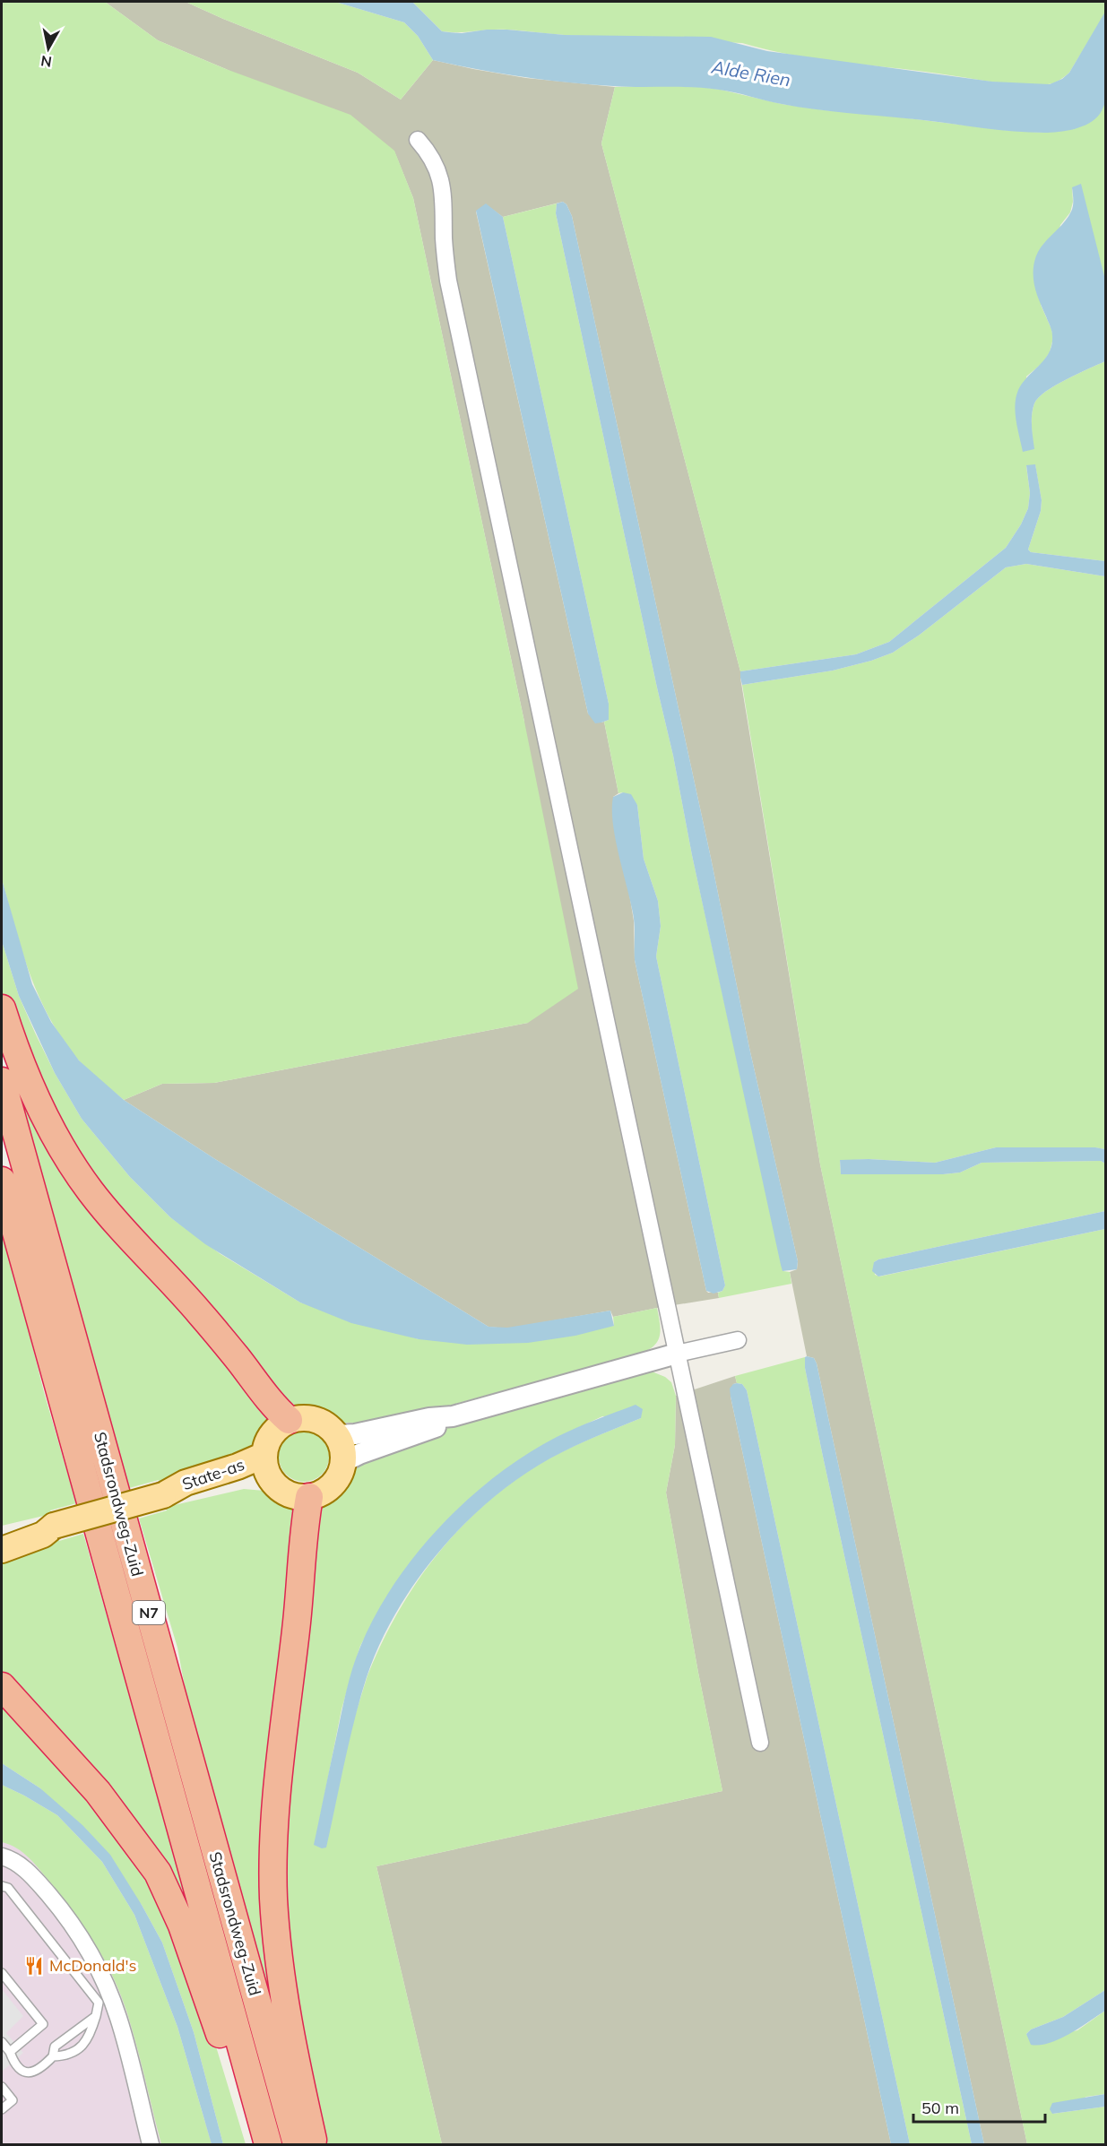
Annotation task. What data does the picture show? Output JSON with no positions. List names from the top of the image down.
{
  "streets": {
    "highway": ["Stadsrondweg-Zuid", "N7"],
    "main road": ["State-as"]
  },
  "water": ["Alde Rien"],
  "places": {
    "restaurant": ["McDonald's"]
  },
  "scale_bar": "50 m",
  "north": "bottom"
}
